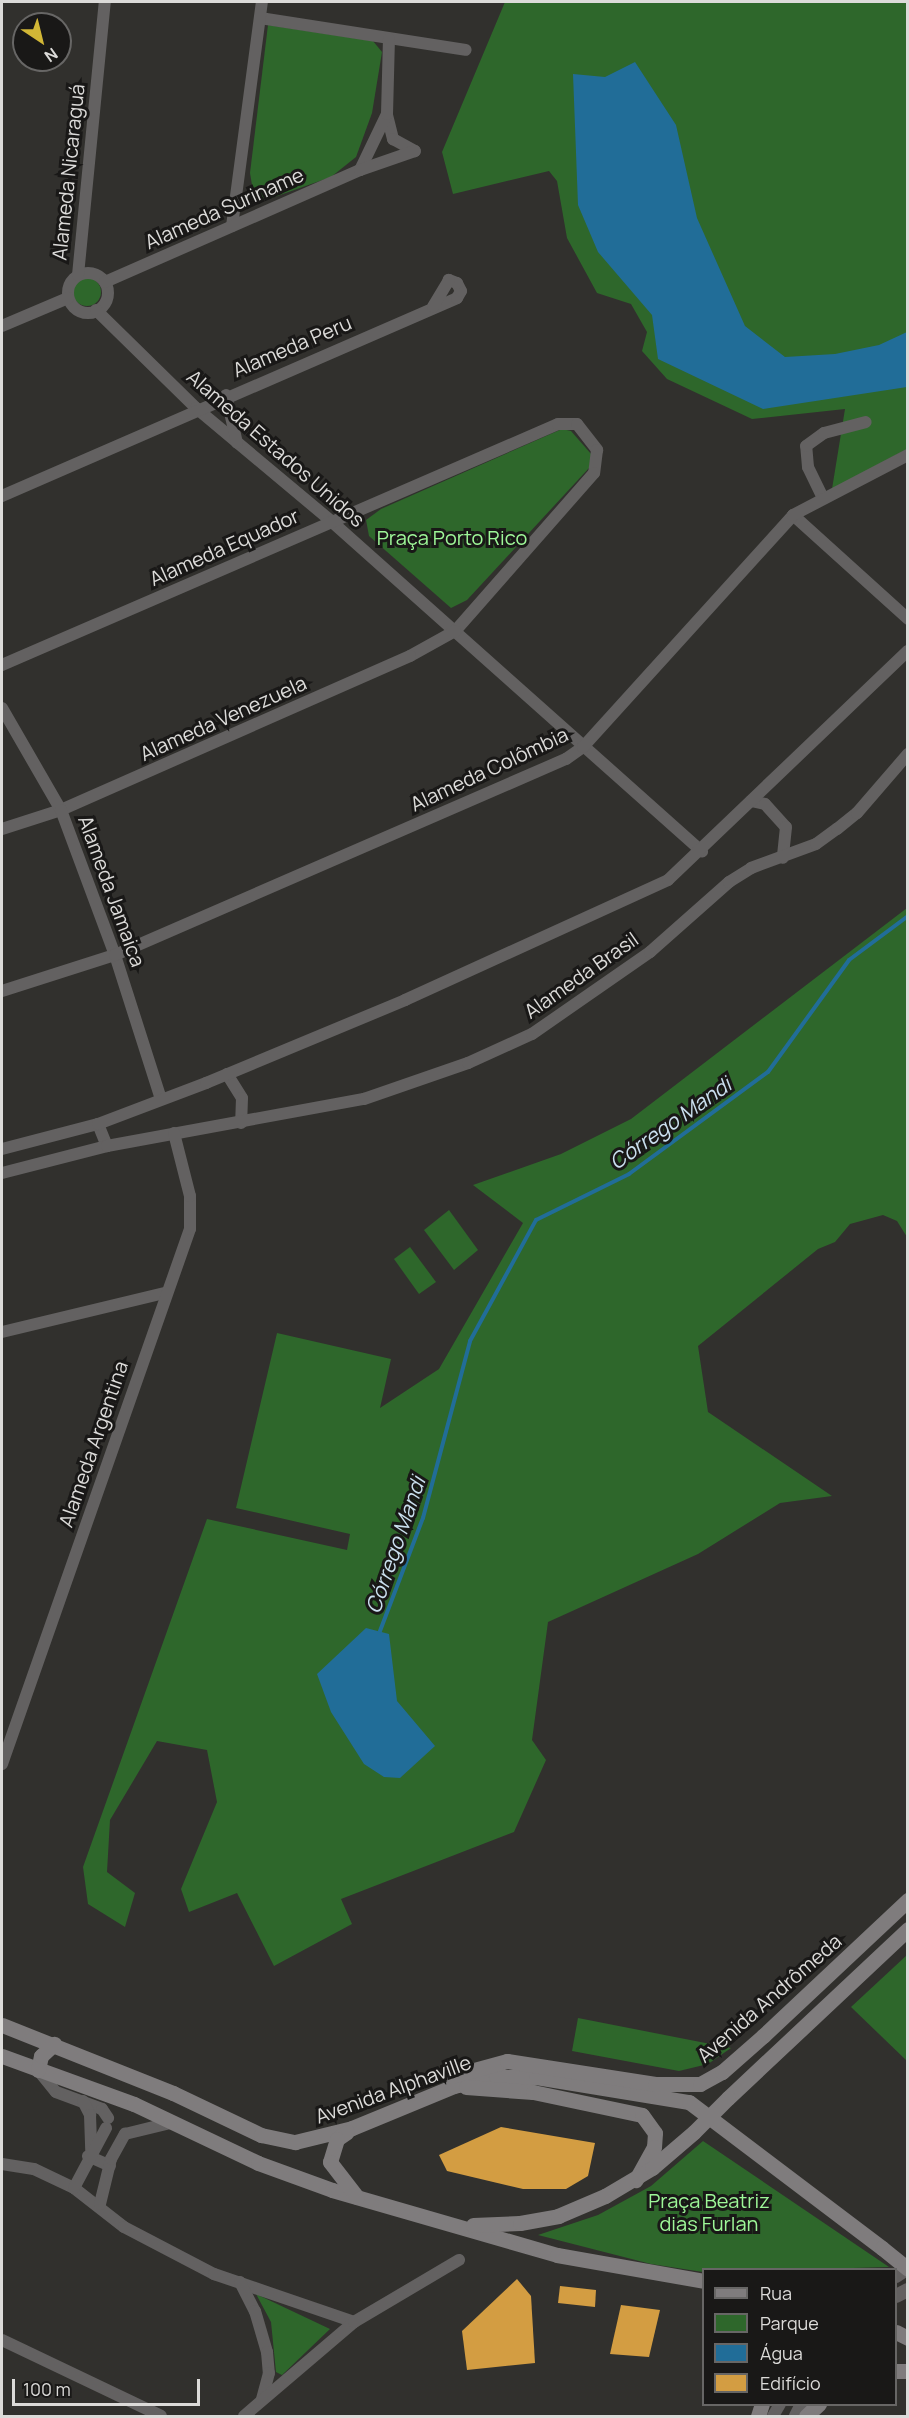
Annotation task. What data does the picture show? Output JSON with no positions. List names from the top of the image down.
{
  "streets": {
    "main road": ["Avenida Andrômeda", "Avenida Alphaville"],
    "street": [
      "Alameda Nicaraguá",
      "Alameda Suriname",
      "Alameda Peru",
      "Alameda Estados Unidos",
      "Alameda Equador",
      "Alameda Venezuela",
      "Alameda Colômbia",
      "Alameda Jamaica",
      "Alameda Brasil",
      "Alameda Argentina"
    ]
  },
  "crossings": [
    ["Alameda Nicaraguá", "Alameda Suriname"],
    ["Alameda Nicaraguá", "Alameda Estados Unidos"],
    ["Alameda Suriname", "Alameda Estados Unidos"],
    ["Alameda Peru", "Alameda Estados Unidos"],
    ["Alameda Estados Unidos", "Alameda Equador"],
    ["Alameda Estados Unidos", "Alameda Venezuela"],
    ["Alameda Estados Unidos", "Alameda Colômbia"],
    ["Alameda Estados Unidos", "Alameda Brasil"],
    ["Alameda Equador", "Alameda Venezuela"],
    ["Alameda Venezuela", "Alameda Jamaica"],
    ["Alameda Colômbia", "Alameda Jamaica"],
    ["Alameda Jamaica", "Alameda Brasil"],
    ["Alameda Brasil", "Alameda Argentina"],
    ["Avenida Andrômeda", "Avenida Alphaville"]
  ],
  "water": ["Córrego Mandi"],
  "parks": ["Praça Porto Rico", "Praça Beatriz dias Furlan"],
  "legend": [
    "Rua",
    "Parque",
    "Água",
    "Edifício"
  ],
  "scale_bar": "100 m",
  "north": "bottom right"
}
